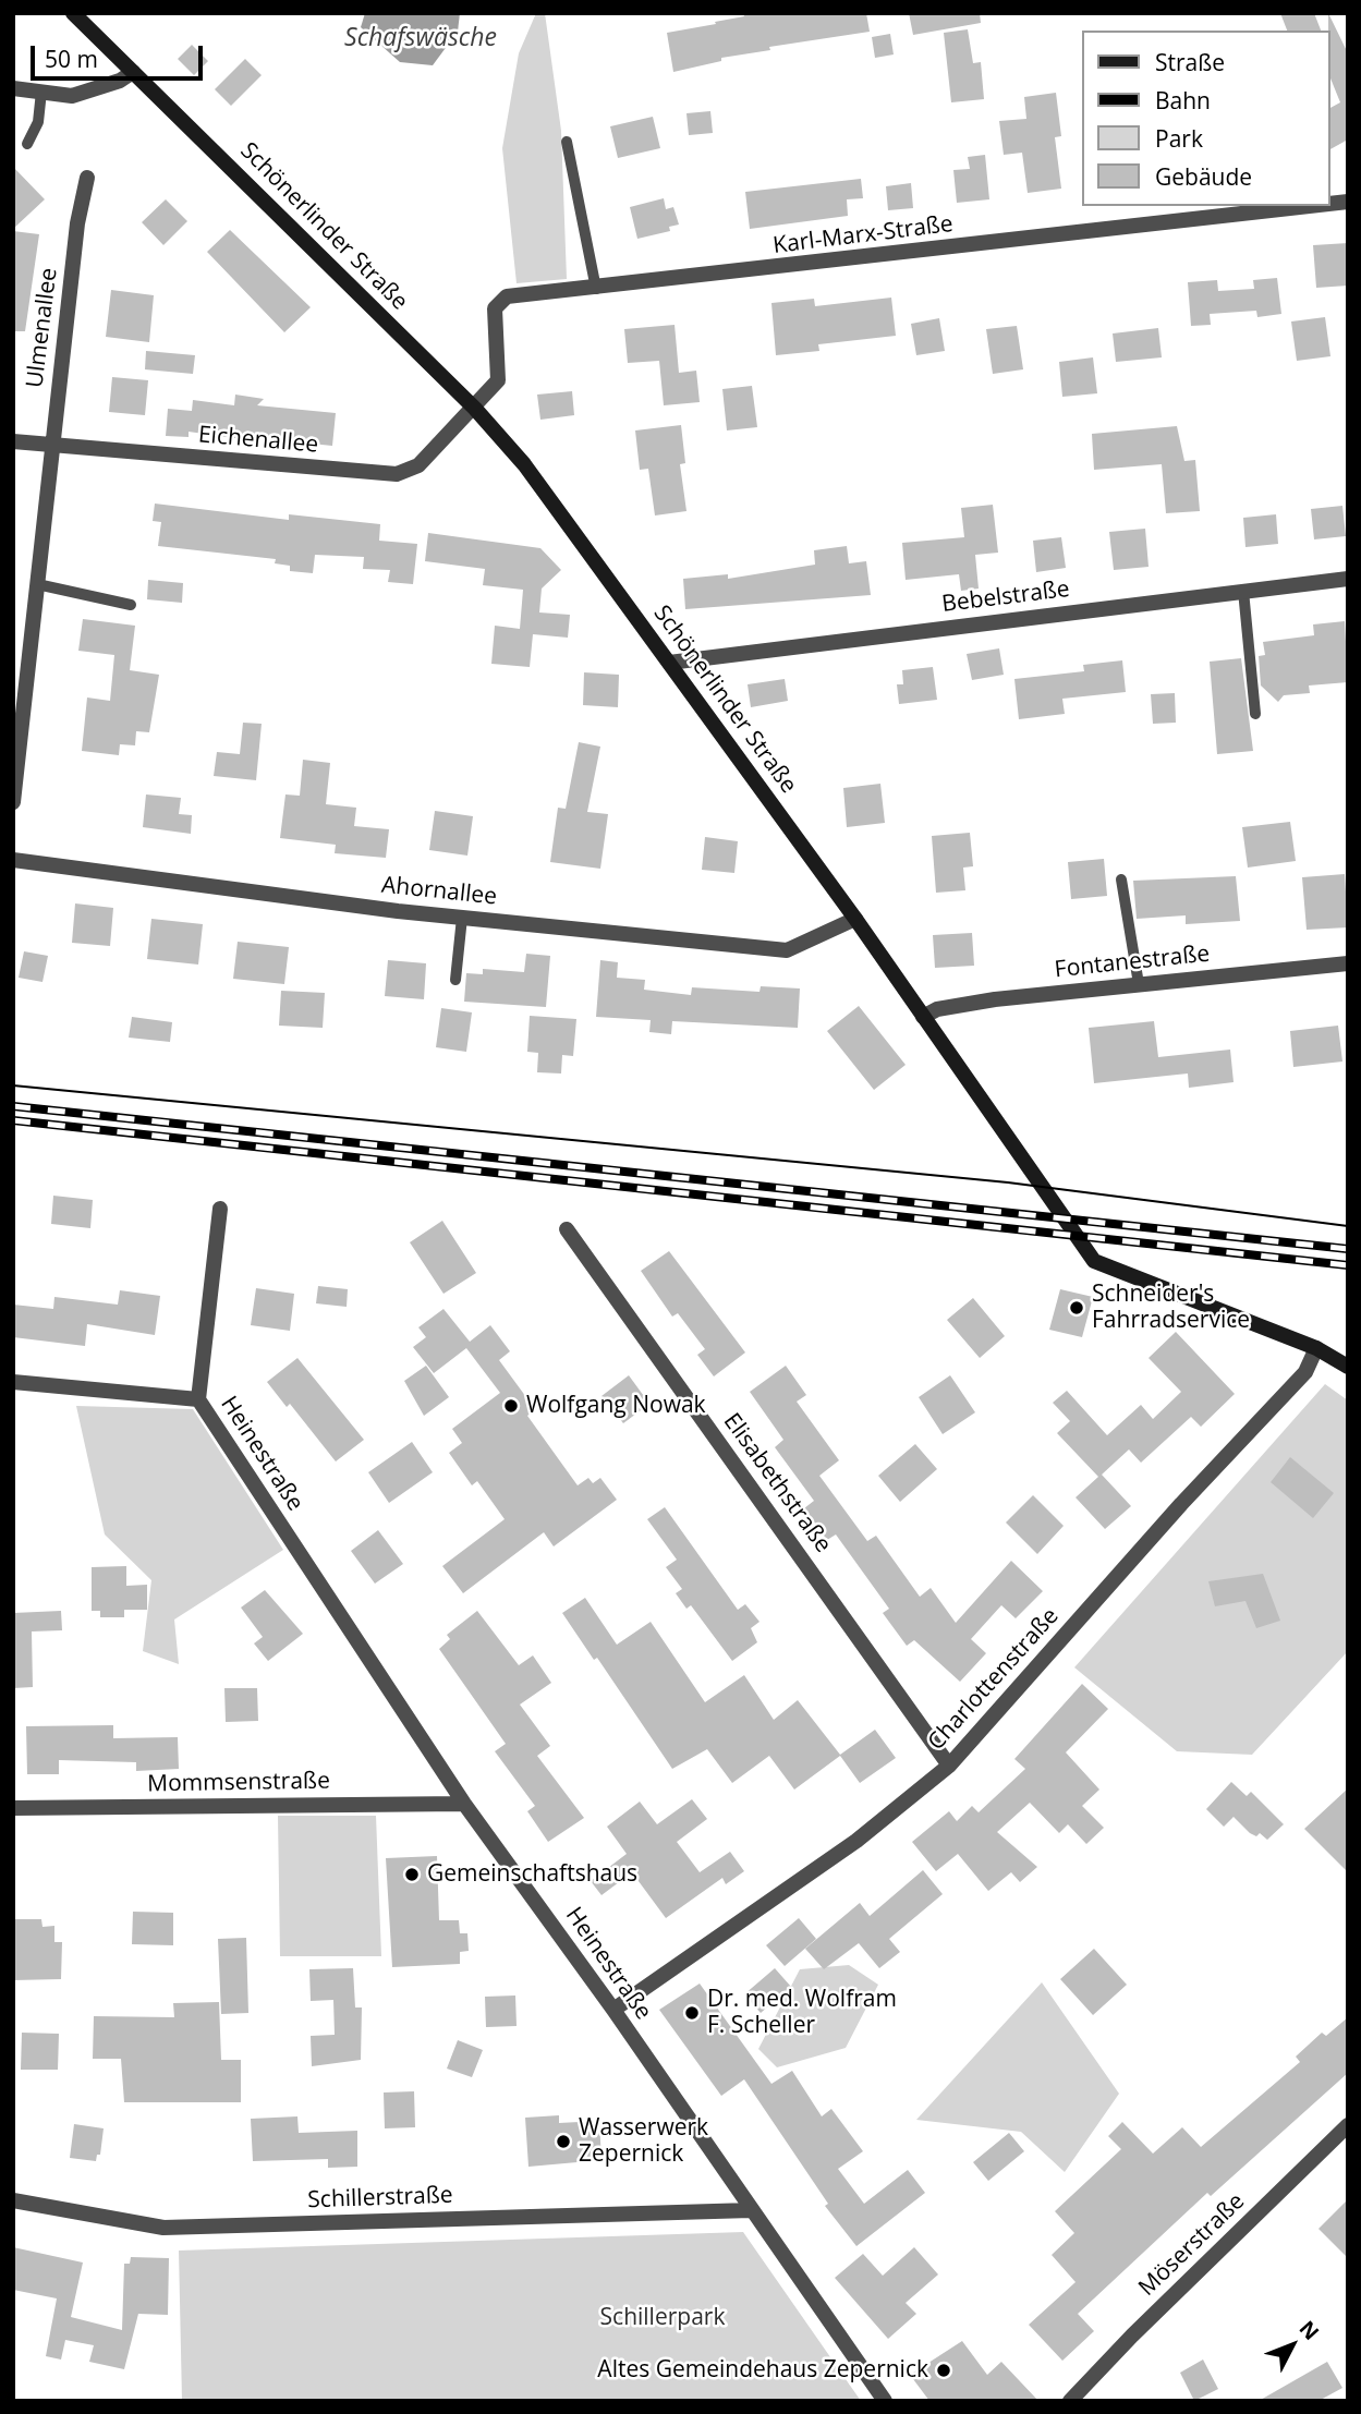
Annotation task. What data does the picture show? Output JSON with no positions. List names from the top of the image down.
{
  "streets": {
    "street": [
      "Schönerlinder Straße",
      "Karl-Marx-Straße",
      "Ulmenallee",
      "Eichenallee",
      "Bebelstraße",
      "Ahornallee",
      "Fontanestraße",
      "Heinestraße",
      "Elisabethstraße",
      "Charlottenstraße",
      "Mommsenstraße",
      "Schillerstraße",
      "Möserstraße"
    ]
  },
  "crossings": [
    ["Schönerlinder Straße", "Karl-Marx-Straße"],
    ["Schönerlinder Straße", "Eichenallee"],
    ["Schönerlinder Straße", "Bebelstraße"],
    ["Schönerlinder Straße", "Ahornallee"],
    ["Schönerlinder Straße", "Fontanestraße"],
    ["Schönerlinder Straße", "Charlottenstraße"],
    ["Karl-Marx-Straße", "Eichenallee"],
    ["Ulmenallee", "Eichenallee"],
    ["Heinestraße", "Charlottenstraße"],
    ["Heinestraße", "Mommsenstraße"],
    ["Heinestraße", "Schillerstraße"],
    ["Elisabethstraße", "Charlottenstraße"]
  ],
  "water": ["Schafswäsche"],
  "parks": ["Schillerpark"],
  "places": [
    "Schneider's Fahrradservice",
    "Wolfgang Nowak",
    "Gemeinschaftshaus",
    "Dr. med. Wolfram F. Scheller",
    "Wasserwerk Zepernick",
    "Altes Gemeindehaus Zepernick"
  ],
  "legend": [
    "Straße",
    "Bahn",
    "Park",
    "Gebäude"
  ],
  "scale_bar": "50 m",
  "north": "top right"
}
